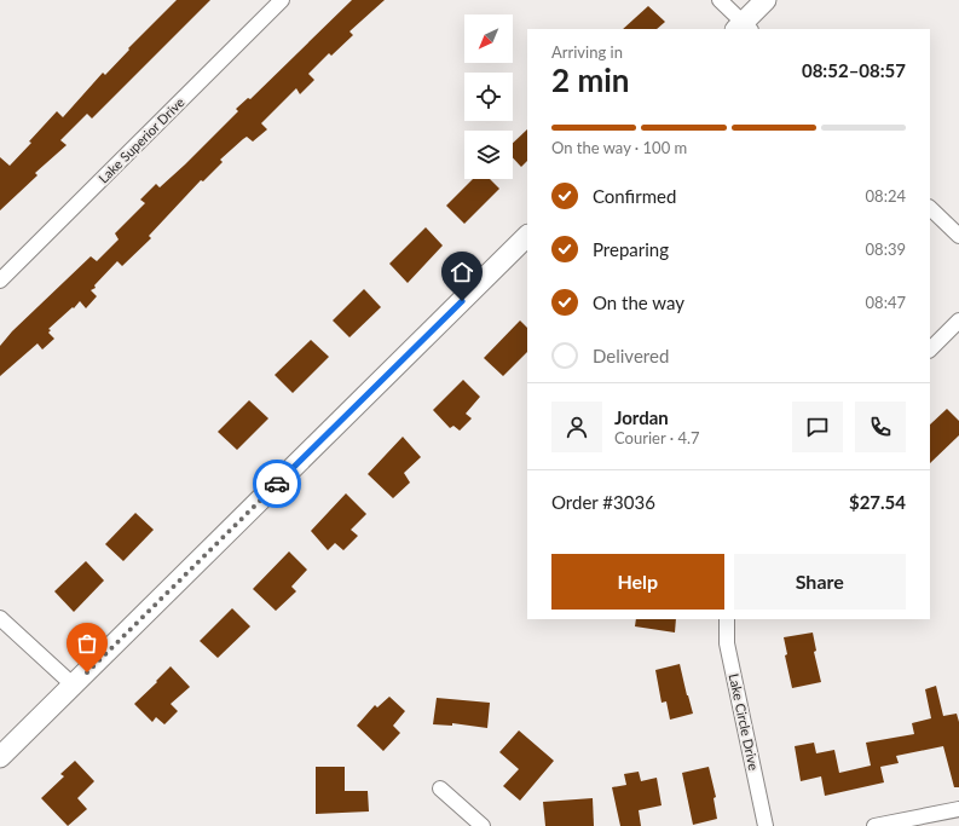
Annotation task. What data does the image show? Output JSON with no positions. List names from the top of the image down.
{
  "streets": {
    "street": ["Lake Superior Drive", "Lake Circle Drive"]
  },
  "north": "bottom left",
  "page": {
    "heading": ["2 min", "Arriving in", "08:52–08:57"],
    "panel": [
      "Jordan",
      "Courier · 4.7",
      "Order #3036",
      "$27.54"
    ],
    "bar": "On the way · 100 m",
    "list": [
      ["Confirmed", "08:24"],
      ["Preparing", "08:39"],
      ["On the way", "08:47"],
      "Delivered"
    ],
    "buttons": ["Help", "Share"]
  }
}
